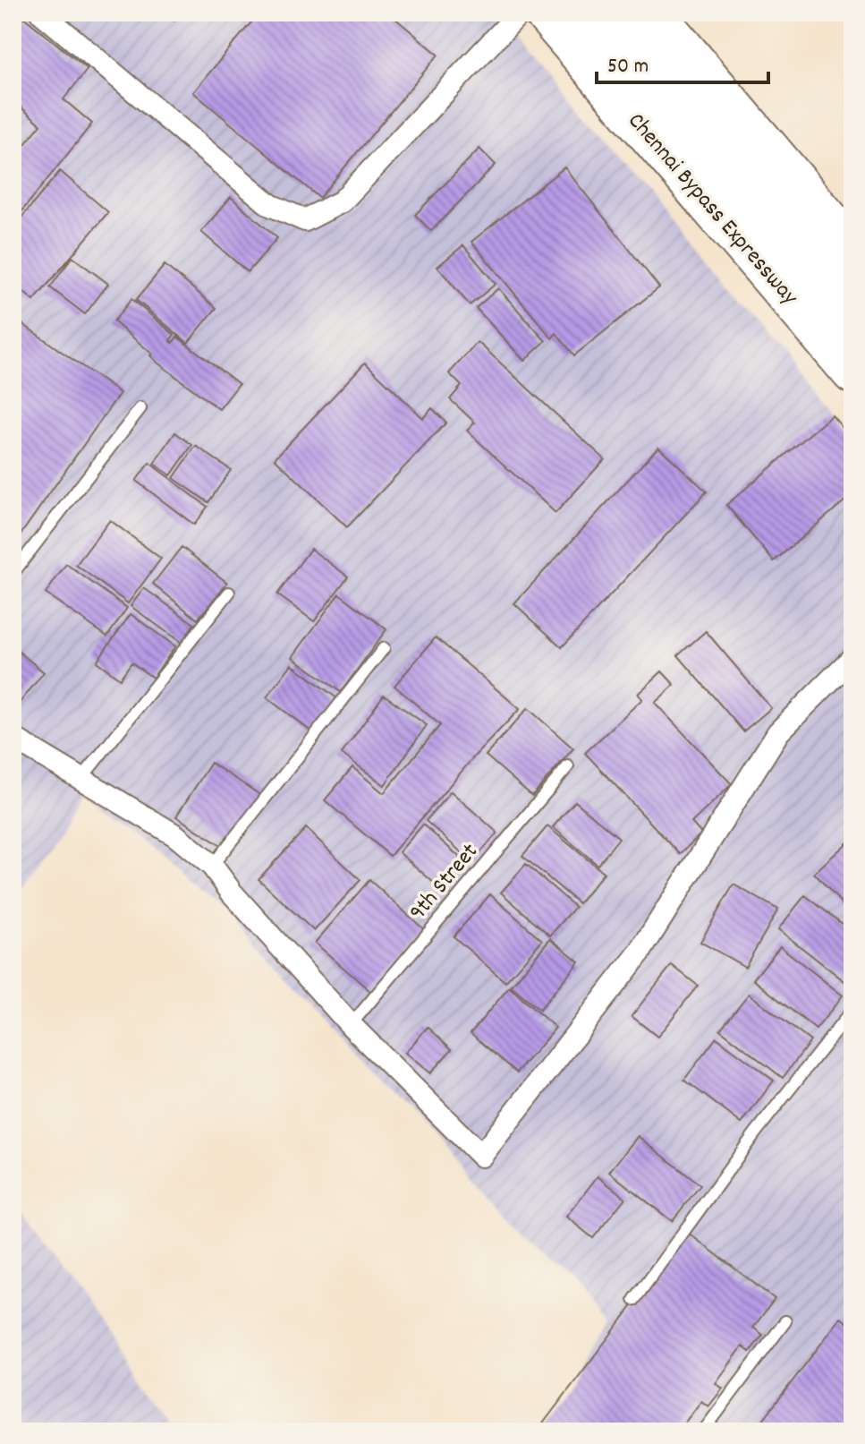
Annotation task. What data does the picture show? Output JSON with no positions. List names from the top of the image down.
{
  "streets": {
    "highway": ["Chennai Bypass Expressway"],
    "lane": ["9th Street"]
  },
  "scale_bar": "50 m"
}
